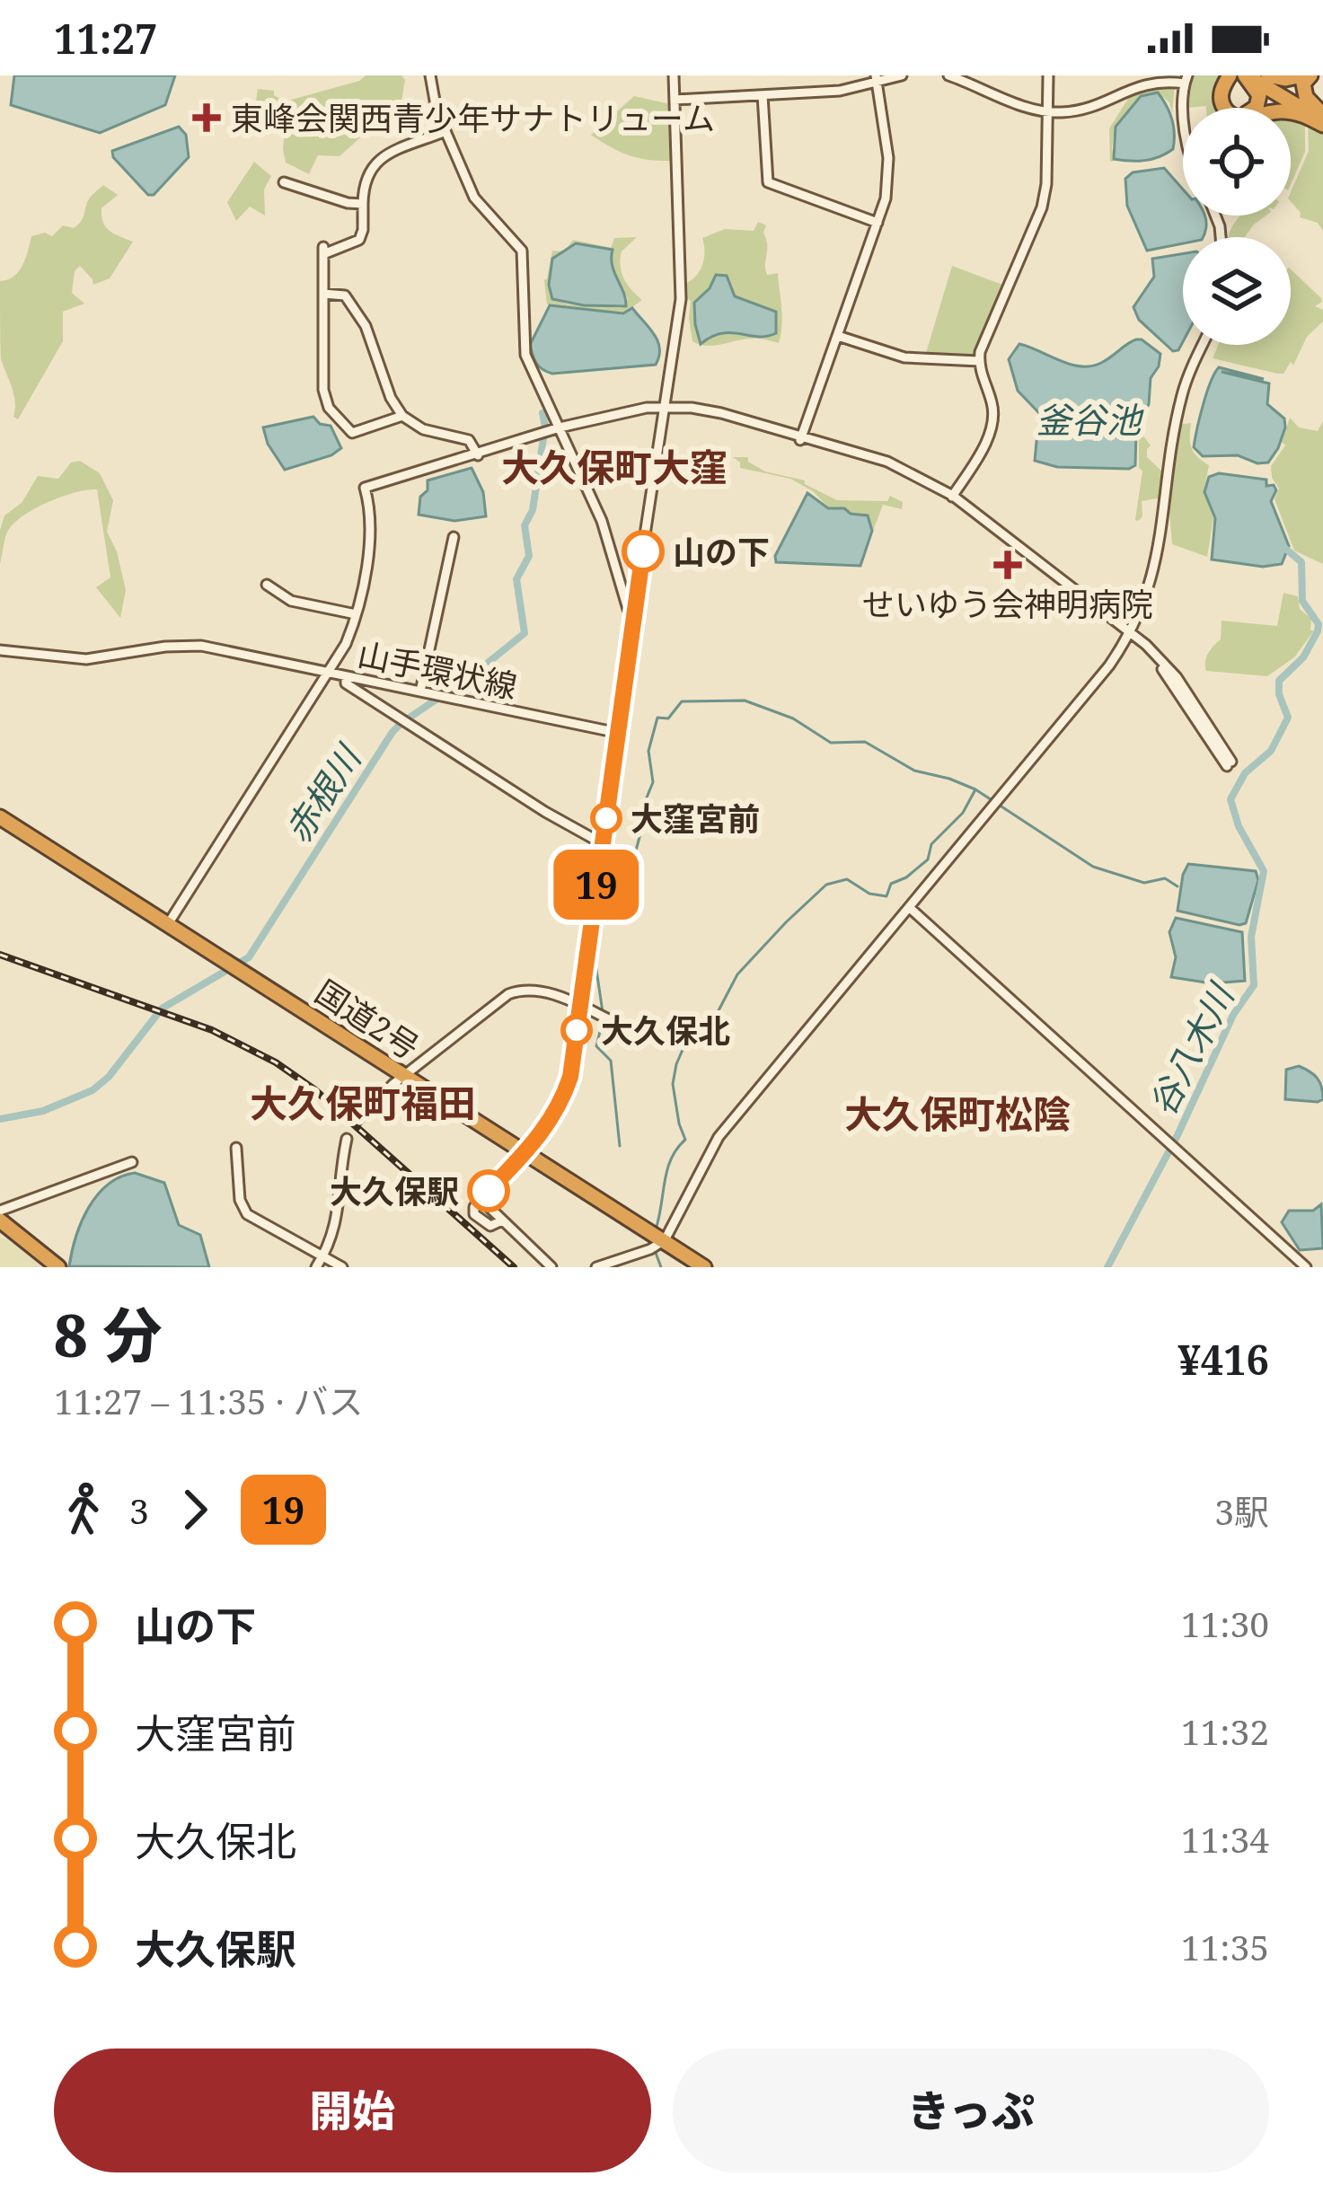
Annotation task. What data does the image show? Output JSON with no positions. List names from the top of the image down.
{
  "streets": {
    "highway": ["国道2号"],
    "street": ["山手環状線"]
  },
  "districts": ["大久保町大窪", "大久保町福田", "大久保町松陰"],
  "water": ["釜谷池", "赤根川", "谷八木川"],
  "places": {
    "health": ["東峰会関西青少年サナトリューム", "せいゆう会神明病院"],
    "other": [
      "山の下",
      "大窪宮前",
      "大久保北",
      "大久保駅"
    ]
  },
  "lines": ["bus line 19"],
  "page": {
    "status": "11:27",
    "on_map": "19",
    "heading": ["8 分", "11:27 – 11:35 · バス", "¥416"],
    "legs": ["3", "19", "3駅"],
    "list": [
      {
        "name": "山の下",
        "value": "11:30"
      },
      {
        "name": "大窪宮前",
        "value": "11:32"
      },
      {
        "name": "大久保北",
        "value": "11:34"
      },
      {
        "name": "大久保駅",
        "value": "11:35"
      }
    ],
    "buttons": ["開始", "きっぷ"]
  }
}
